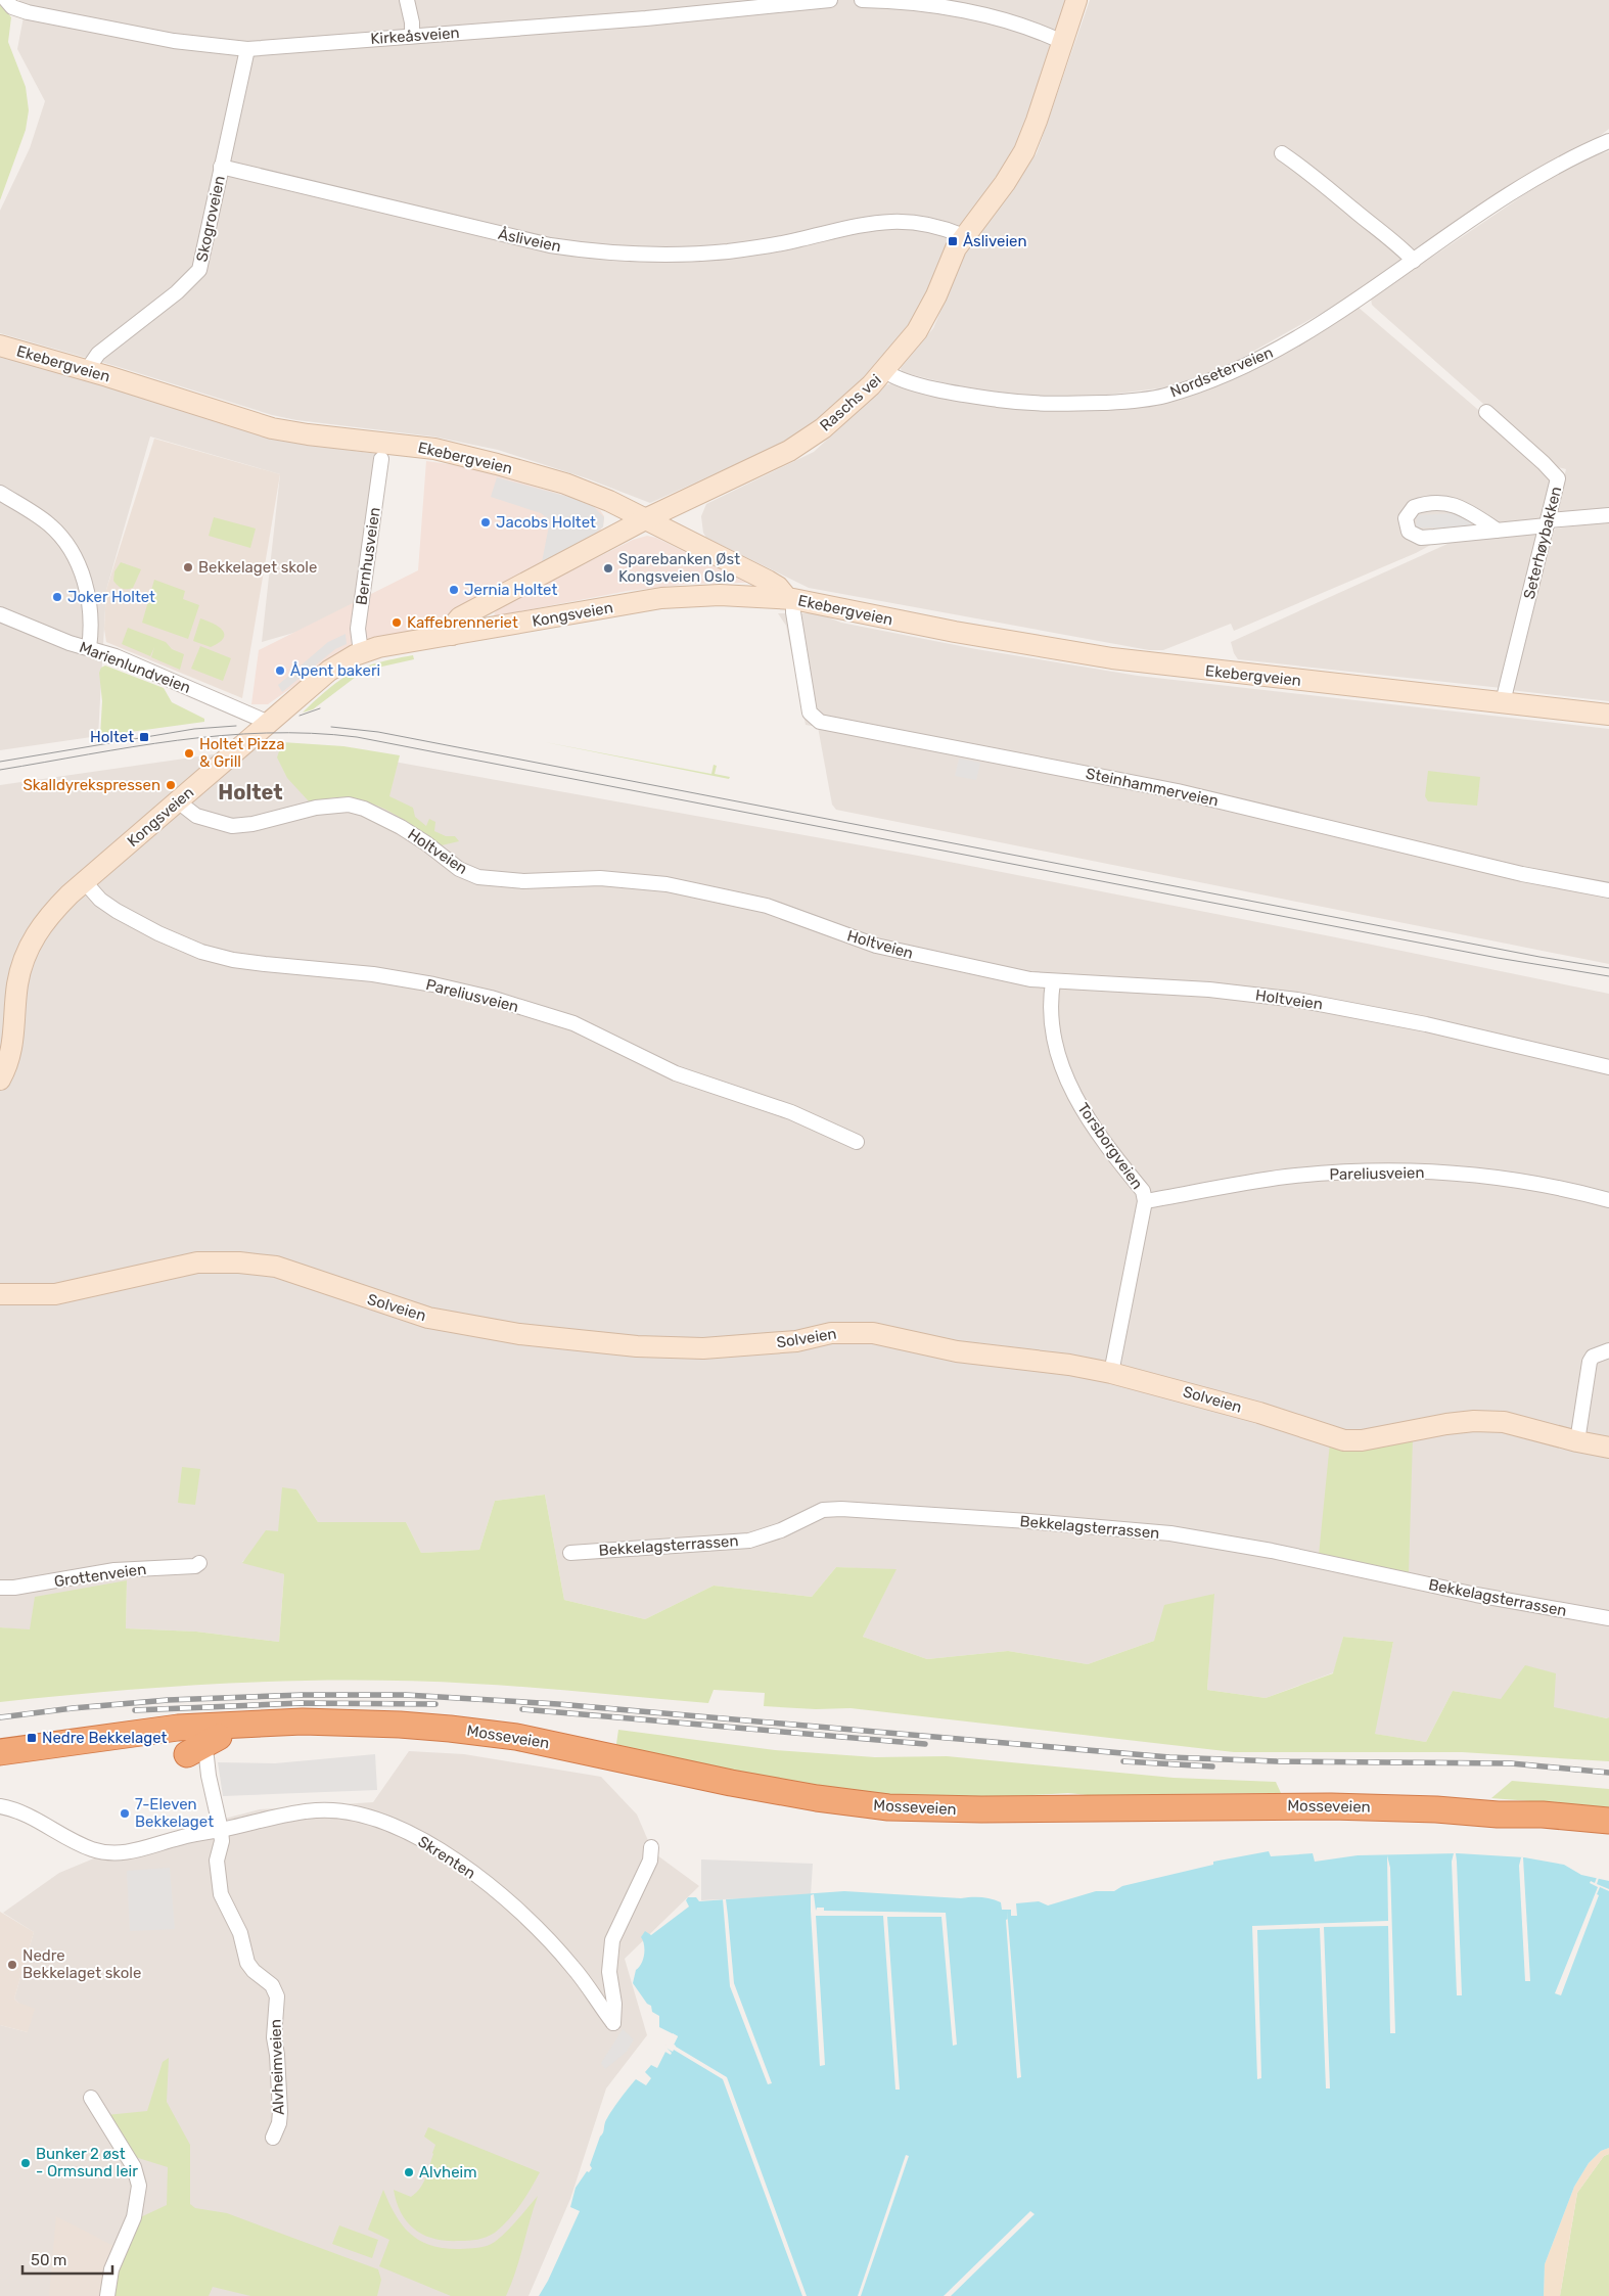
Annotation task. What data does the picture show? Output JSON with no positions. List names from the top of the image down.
{
  "streets": {
    "highway": ["Mosseveien"],
    "street": [
      "Kirkeåsveien",
      "Skogroveien",
      "Åsliveien",
      "Ekebergveien",
      "Nordseterveien",
      "Raschs vei",
      "Seterhøybakken",
      "Bernhusveien",
      "Kongsveien",
      "Marienlundveien",
      "Steinhammerveien",
      "Holtveien",
      "Pareliusveien",
      "Torsborgveien",
      "Solveien",
      "Bekkelagsterrassen",
      "Grottenveien",
      "Skrenten",
      "Alvheimveien"
    ]
  },
  "crossings": [
    ["Kirkeåsveien", "Skogroveien"],
    ["Skogroveien", "Åsliveien"],
    ["Skogroveien", "Ekebergveien"],
    ["Åsliveien", "Raschs vei"],
    ["Ekebergveien", "Raschs vei"],
    ["Ekebergveien", "Seterhøybakken"],
    ["Ekebergveien", "Kongsveien"],
    ["Ekebergveien", "Steinhammerveien"],
    ["Nordseterveien", "Raschs vei"],
    ["Raschs vei", "Kongsveien"],
    ["Bernhusveien", "Kongsveien"],
    ["Kongsveien", "Marienlundveien"],
    ["Kongsveien", "Steinhammerveien"],
    ["Kongsveien", "Holtveien"],
    ["Kongsveien", "Pareliusveien"],
    ["Holtveien", "Torsborgveien"],
    ["Pareliusveien", "Torsborgveien"],
    ["Torsborgveien", "Solveien"],
    ["Skrenten", "Alvheimveien"]
  ],
  "districts": ["Holtet"],
  "places": {
    "transit": ["Åsliveien", "Holtet", "Nedre Bekkelaget"],
    "other": [
      "Jacobs Holtet",
      "Bekkelaget skole",
      "Sparebanken Øst Kongsveien Oslo",
      "Jernia Holtet",
      "Joker Holtet",
      "Kaffebrenneriet",
      "Åpent bakeri",
      "Holtet Pizza & Grill",
      "Skalldyrekspressen",
      "7-Eleven Bekkelaget",
      "Nedre Bekkelaget skole",
      "Bunker 2 øst - Ormsund leir",
      "Alvheim"
    ]
  },
  "scale_bar": "50 m"
}
